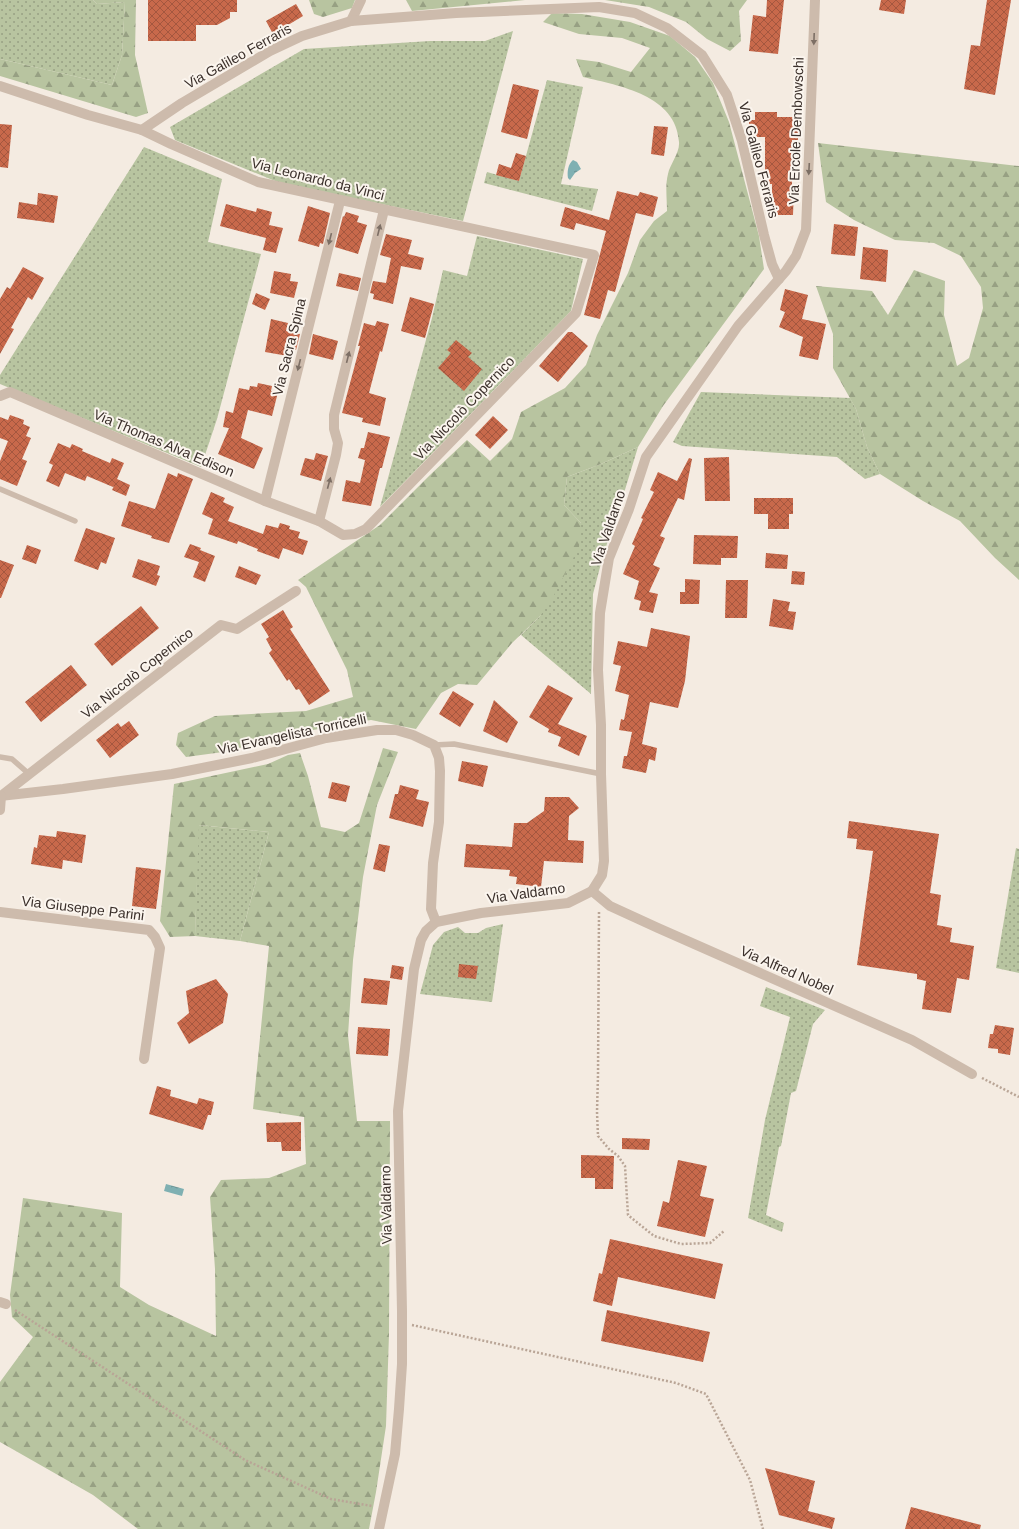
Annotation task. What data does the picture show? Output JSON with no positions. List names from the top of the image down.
{
  "streets": {
    "street": [
      "Via Galileo Ferraris",
      "Via Ercole Dembowschi",
      "Via Leonardo da Vinci",
      "Via Sacra Spina",
      "Via Niccolò Copernico",
      "Via Thomas Alva Edison",
      "Via Valdarno",
      "Via Evangelista Torricelli",
      "Via Giuseppe Parini",
      "Via Alfred Nobel"
    ]
  },
  "crossings": [
    ["Via Galileo Ferraris", "Via Ercole Dembowschi"],
    ["Via Galileo Ferraris", "Via Leonardo da Vinci"],
    ["Via Galileo Ferraris", "Via Valdarno"],
    ["Via Ercole Dembowschi", "Via Valdarno"],
    ["Via Leonardo da Vinci", "Via Sacra Spina"],
    ["Via Leonardo da Vinci", "Via Niccolò Copernico"],
    ["Via Sacra Spina", "Via Thomas Alva Edison"],
    ["Via Niccolò Copernico", "Via Thomas Alva Edison"],
    ["Via Niccolò Copernico", "Via Evangelista Torricelli"],
    ["Via Valdarno", "Via Alfred Nobel"]
  ],
  "one_way": ["Via Ercole Dembowschi"]
}
